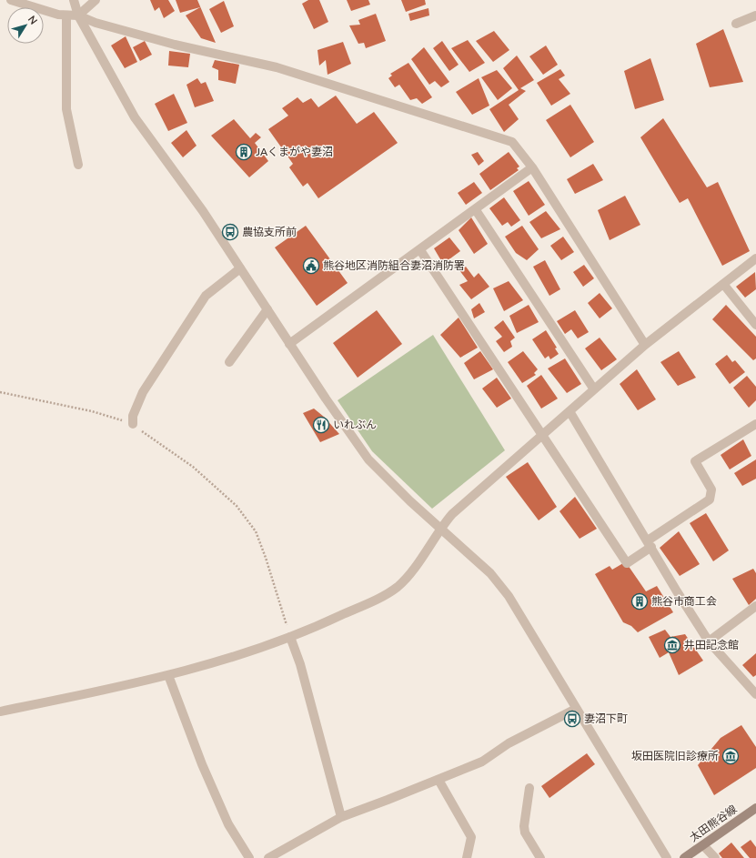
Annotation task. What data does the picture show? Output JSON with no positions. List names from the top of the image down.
{
  "streets": {
    "main road": ["太田熊谷線"]
  },
  "places": {
    "building": ["JAくまがや妻沼", "熊谷市商工会"],
    "bus stop": ["農協支所前", "妻沼下町"],
    "public building": ["熊谷地区消防組合妻沼消防署"],
    "restaurant": ["いれぶん"],
    "museum": ["井田記念館", "坂田医院旧診療所"]
  },
  "north": "top right"
}
